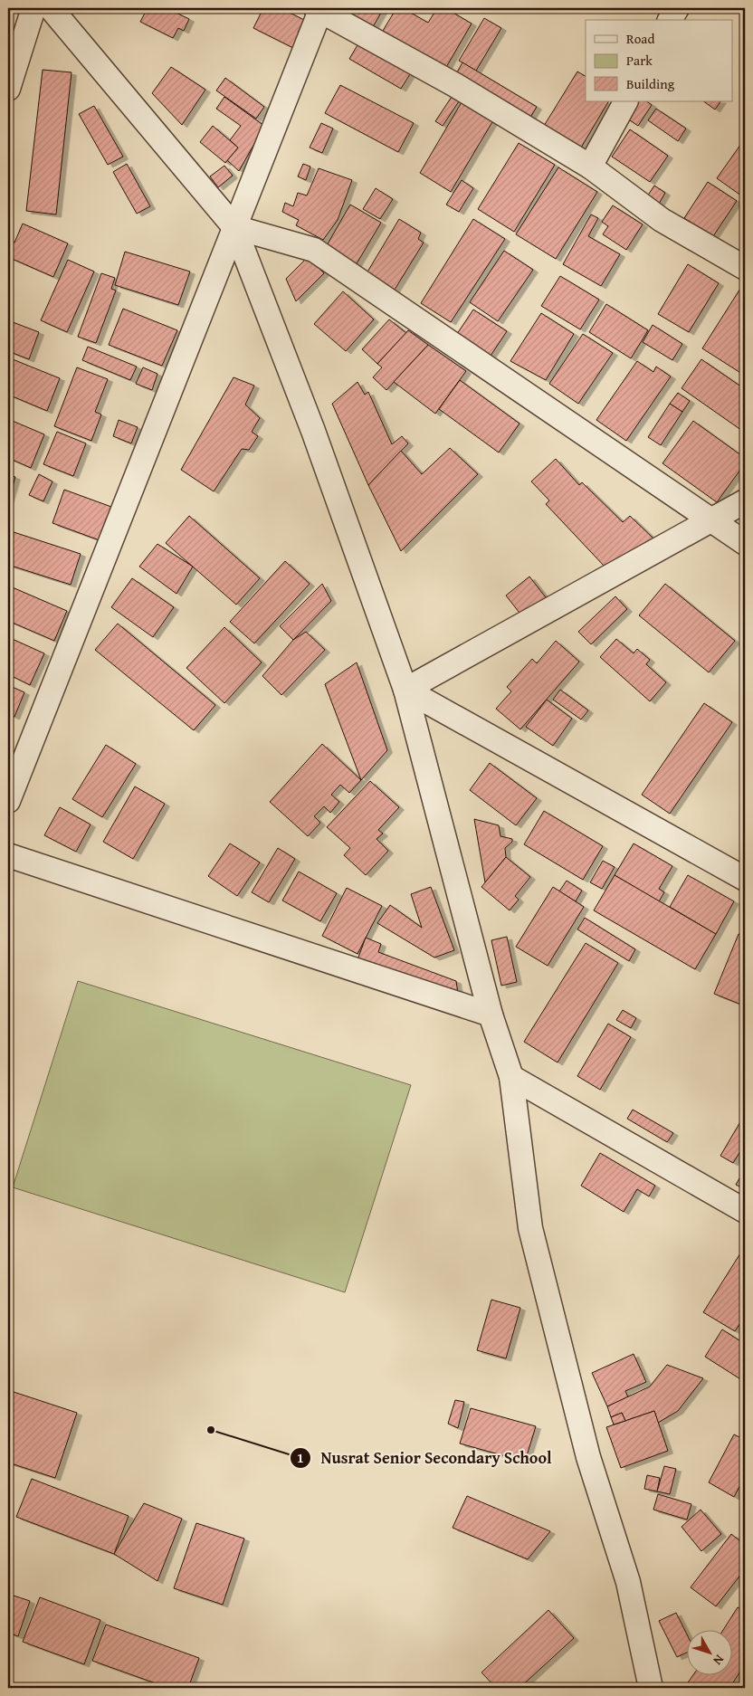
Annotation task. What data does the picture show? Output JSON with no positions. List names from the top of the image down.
{
  "places": ["Nusrat Senior Secondary School"],
  "legend": ["Road", "Park", "Building"],
  "north": "bottom right"
}
